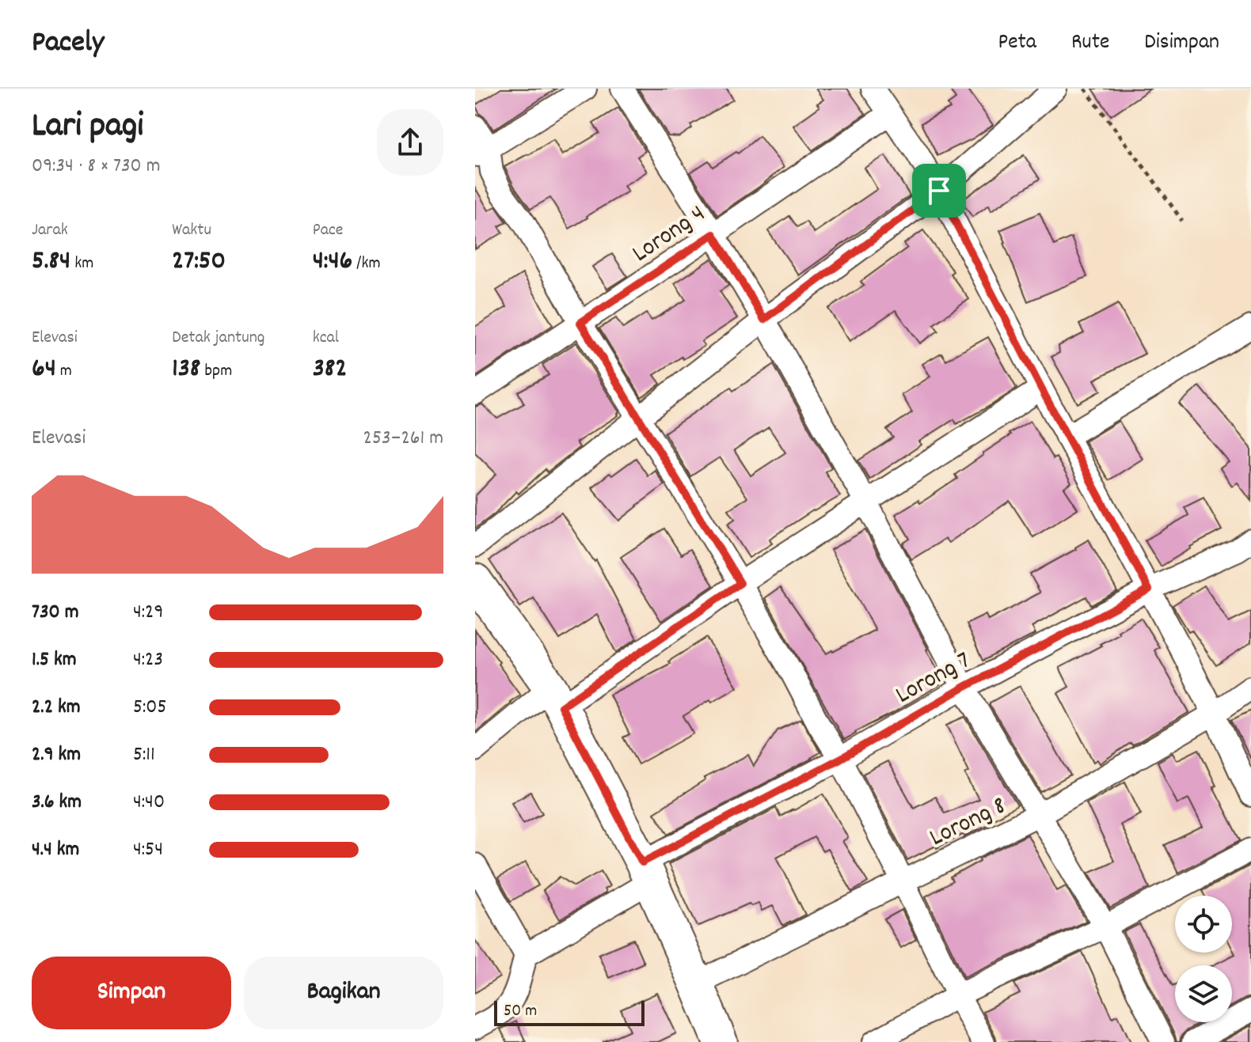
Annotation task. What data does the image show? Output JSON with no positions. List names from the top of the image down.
{
  "streets": {
    "street": ["Lorong 4", "Lorong 7", "Lorong 8"]
  },
  "scale_bar": "50 m",
  "page": {
    "header": "Pacely",
    "nav": ["Peta", "Rute", "Disimpan"],
    "heading": ["Lari pagi", "09:34 · 8 × 730 m"],
    "stats": [
      ["Jarak", "5.84 km"],
      ["Waktu", "27:50"],
      ["Pace", "4:46 /km"],
      ["Elevasi", "64 m"],
      ["Detak jantung", "138 bpm"],
      ["kcal", "382"]
    ],
    "chart": ["Elevasi", "253–261 m"],
    "list": [
      {
        "name": "730 m",
        "note": "4:29"
      },
      {
        "name": "1.5 km",
        "note": "4:23"
      },
      {
        "name": "2.2 km",
        "note": "5:05"
      },
      {
        "name": "2.9 km",
        "note": "5:11"
      },
      {
        "name": "3.6 km",
        "note": "4:40"
      },
      {
        "name": "4.4 km",
        "note": "4:54"
      }
    ],
    "buttons": ["Simpan", "Bagikan"],
    "scale": "50 m"
  }
}
